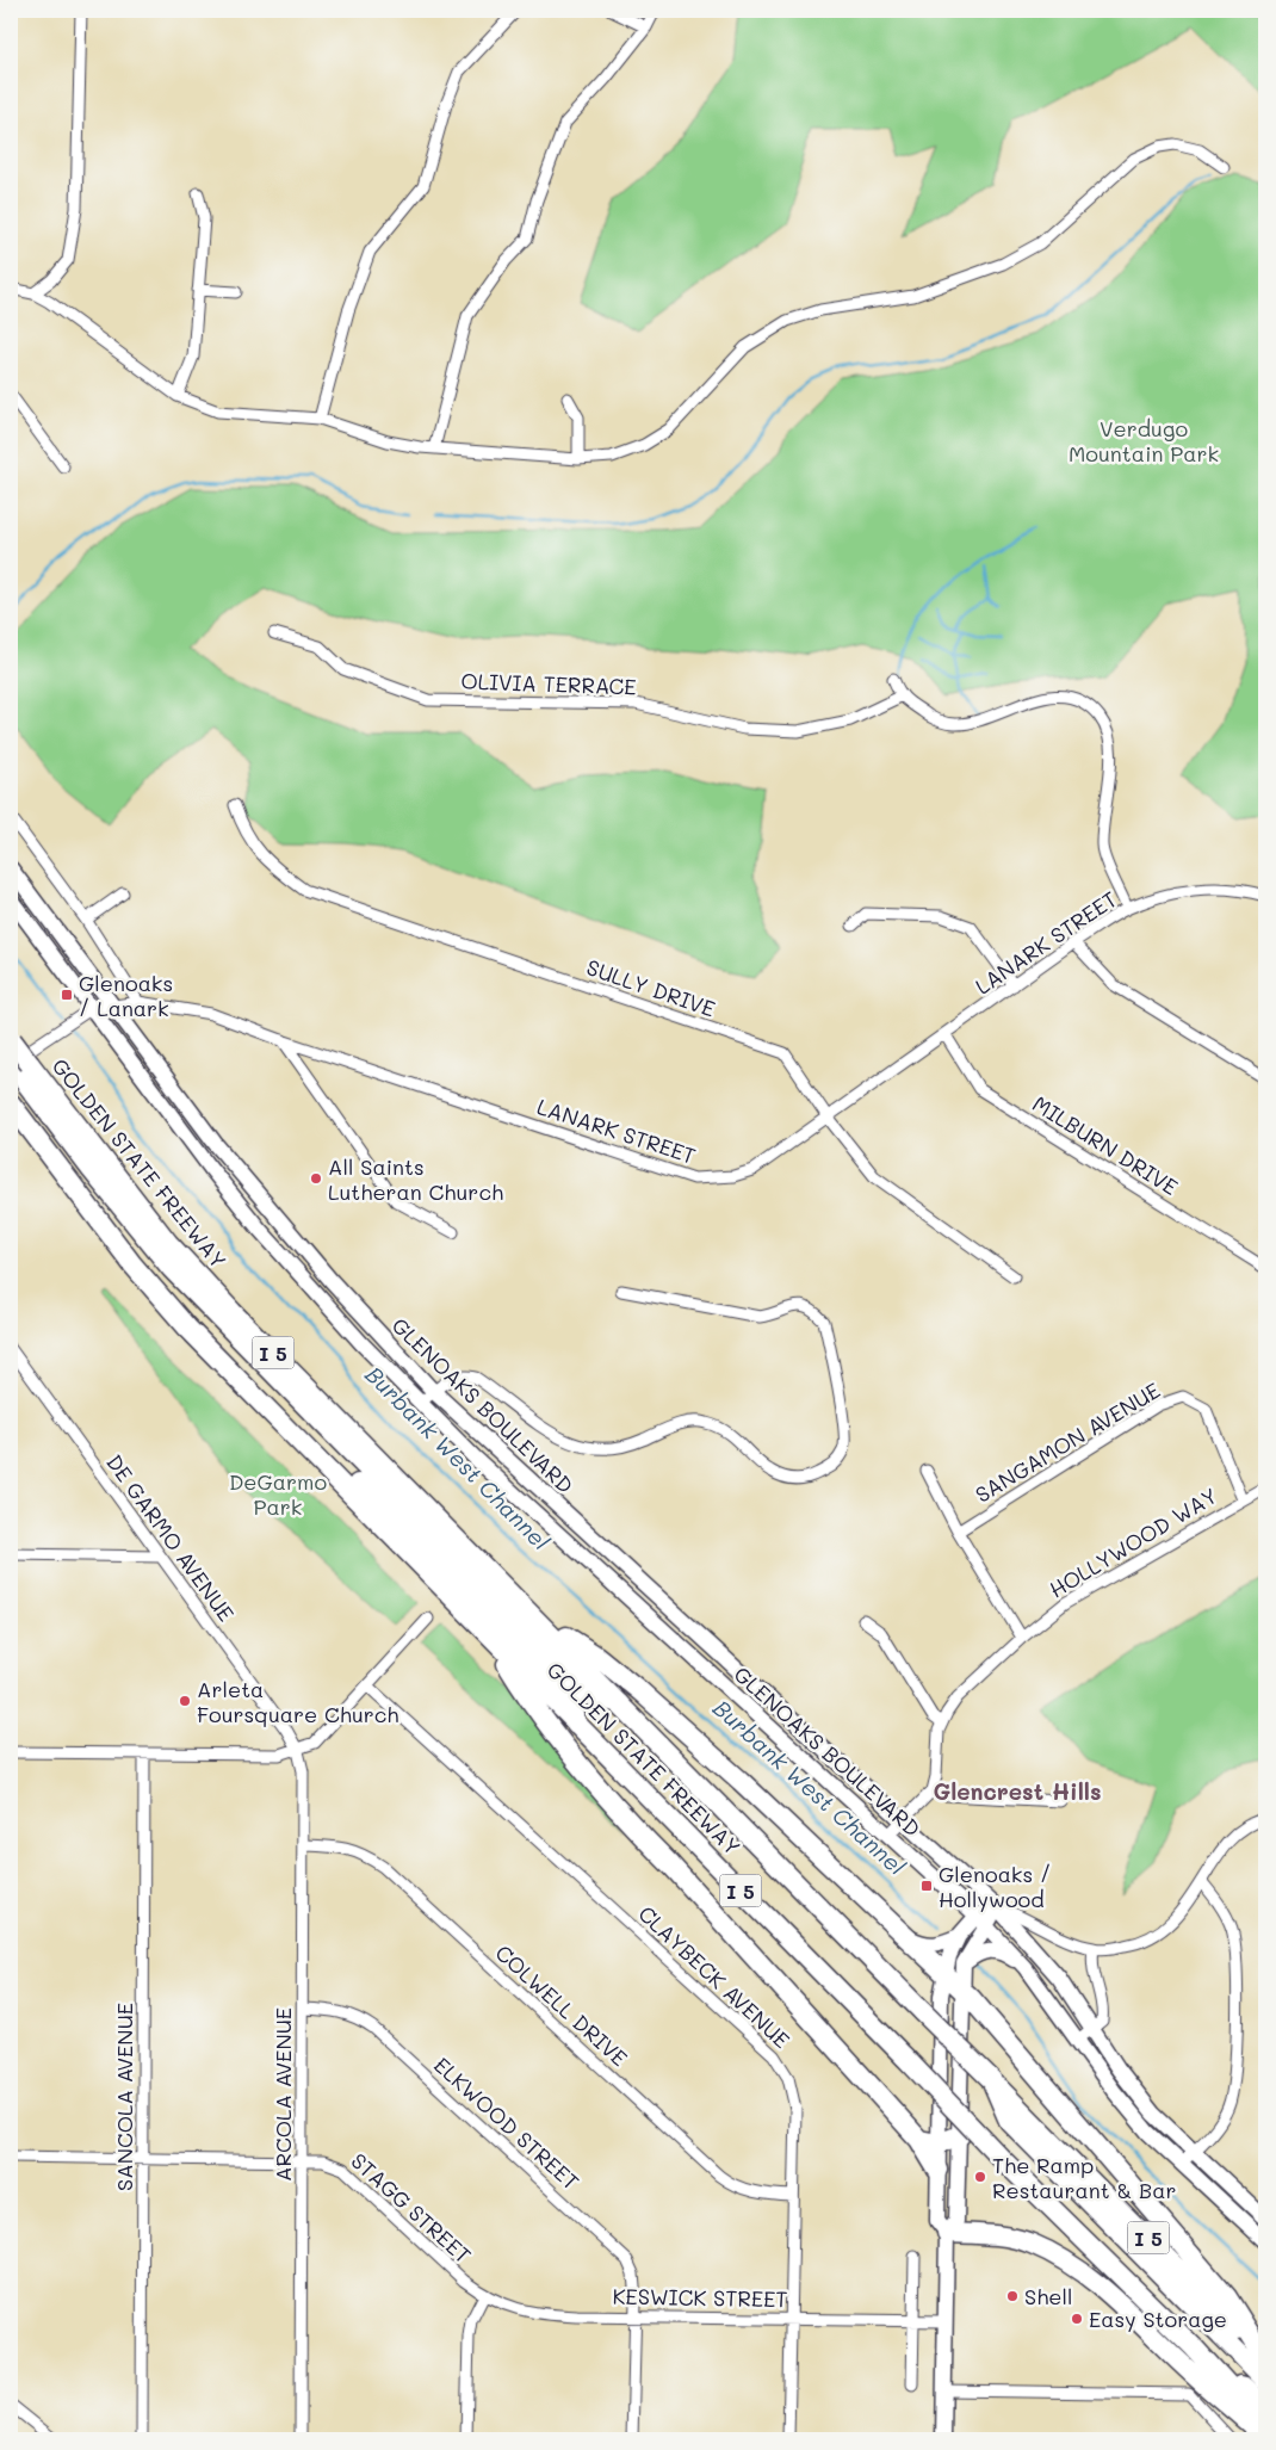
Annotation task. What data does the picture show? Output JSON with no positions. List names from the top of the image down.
{
  "streets": {
    "highway": ["GOLDEN STATE FREEWAY", "I 5"],
    "main road": ["GLENOAKS BOULEVARD"],
    "street": [
      "OLIVIA TERRACE",
      "LANARK STREET",
      "SULLY DRIVE",
      "MILBURN DRIVE",
      "SANGAMON AVENUE",
      "DE GARMO AVENUE",
      "HOLLYWOOD WAY",
      "CLAYBECK AVENUE",
      "COLWELL DRIVE",
      "ARCOLA AVENUE",
      "SANCOLA AVENUE",
      "ELKWOOD STREET",
      "STAGG STREET",
      "KESWICK STREET"
    ]
  },
  "crossings": [
    ["LANARK STREET", "SULLY DRIVE"],
    ["LANARK STREET", "MILBURN DRIVE"],
    ["LANARK STREET", "GOLDEN STATE FREEWAY"],
    ["LANARK STREET", "GLENOAKS BOULEVARD"],
    ["SANGAMON AVENUE", "HOLLYWOOD WAY"],
    ["DE GARMO AVENUE", "ARCOLA AVENUE"],
    ["CLAYBECK AVENUE", "COLWELL DRIVE"],
    ["CLAYBECK AVENUE", "KESWICK STREET"],
    ["COLWELL DRIVE", "ARCOLA AVENUE"],
    ["ARCOLA AVENUE", "ELKWOOD STREET"],
    ["ARCOLA AVENUE", "STAGG STREET"],
    ["SANCOLA AVENUE", "STAGG STREET"],
    ["ELKWOOD STREET", "KESWICK STREET"],
    ["STAGG STREET", "KESWICK STREET"]
  ],
  "districts": ["Glencrest Hills"],
  "water": ["Burbank West Channel"],
  "parks": ["Verdugo Mountain Park", "DeGarmo Park"],
  "places": {
    "transit": ["Glenoaks / Lanark", "Glenoaks / Hollywood"],
    "other": [
      "All Saints Lutheran Church",
      "Arleta Foursquare Church",
      "The Ramp Restaurant & Bar",
      "Shell",
      "Easy Storage"
    ]
  }
}
